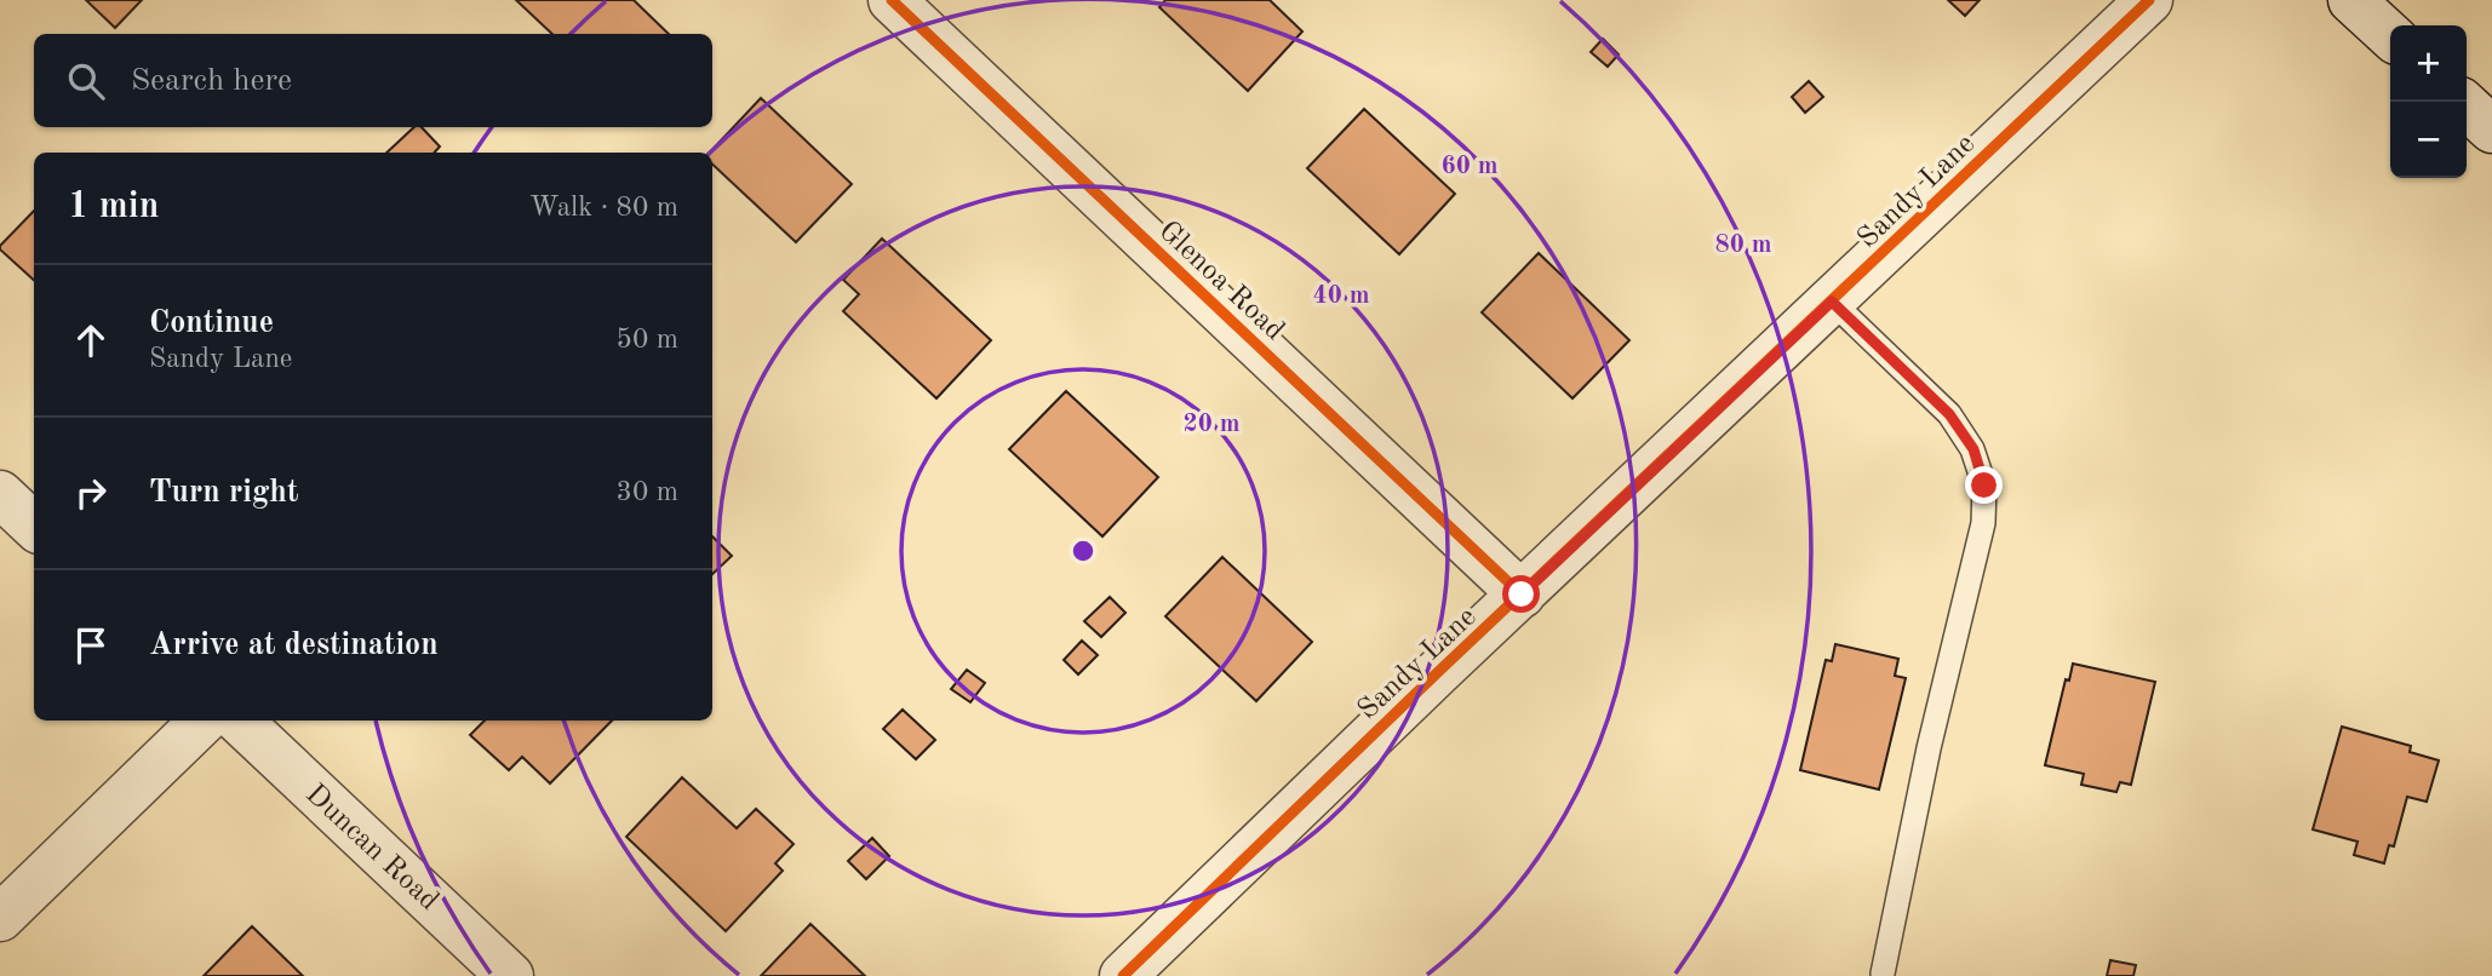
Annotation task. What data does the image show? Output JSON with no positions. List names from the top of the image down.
{
  "streets": {
    "street": ["Sandy Lane", "Glenoa Road", "Duncan Road"]
  },
  "crossings": [
    ["Sandy Lane", "Glenoa Road"]
  ],
  "page": {
    "map_buttons": ["+", "−"],
    "search": "Search here",
    "heading": ["1 min", "Walk · 80 m"],
    "list": [
      ["Continue", "Sandy Lane", "50 m"],
      ["Turn right", "30 m"],
      "Arrive at destination"
    ]
  },
  "rings": [
    "60 m",
    "80 m",
    "40 m",
    "20 m"
  ]
}
